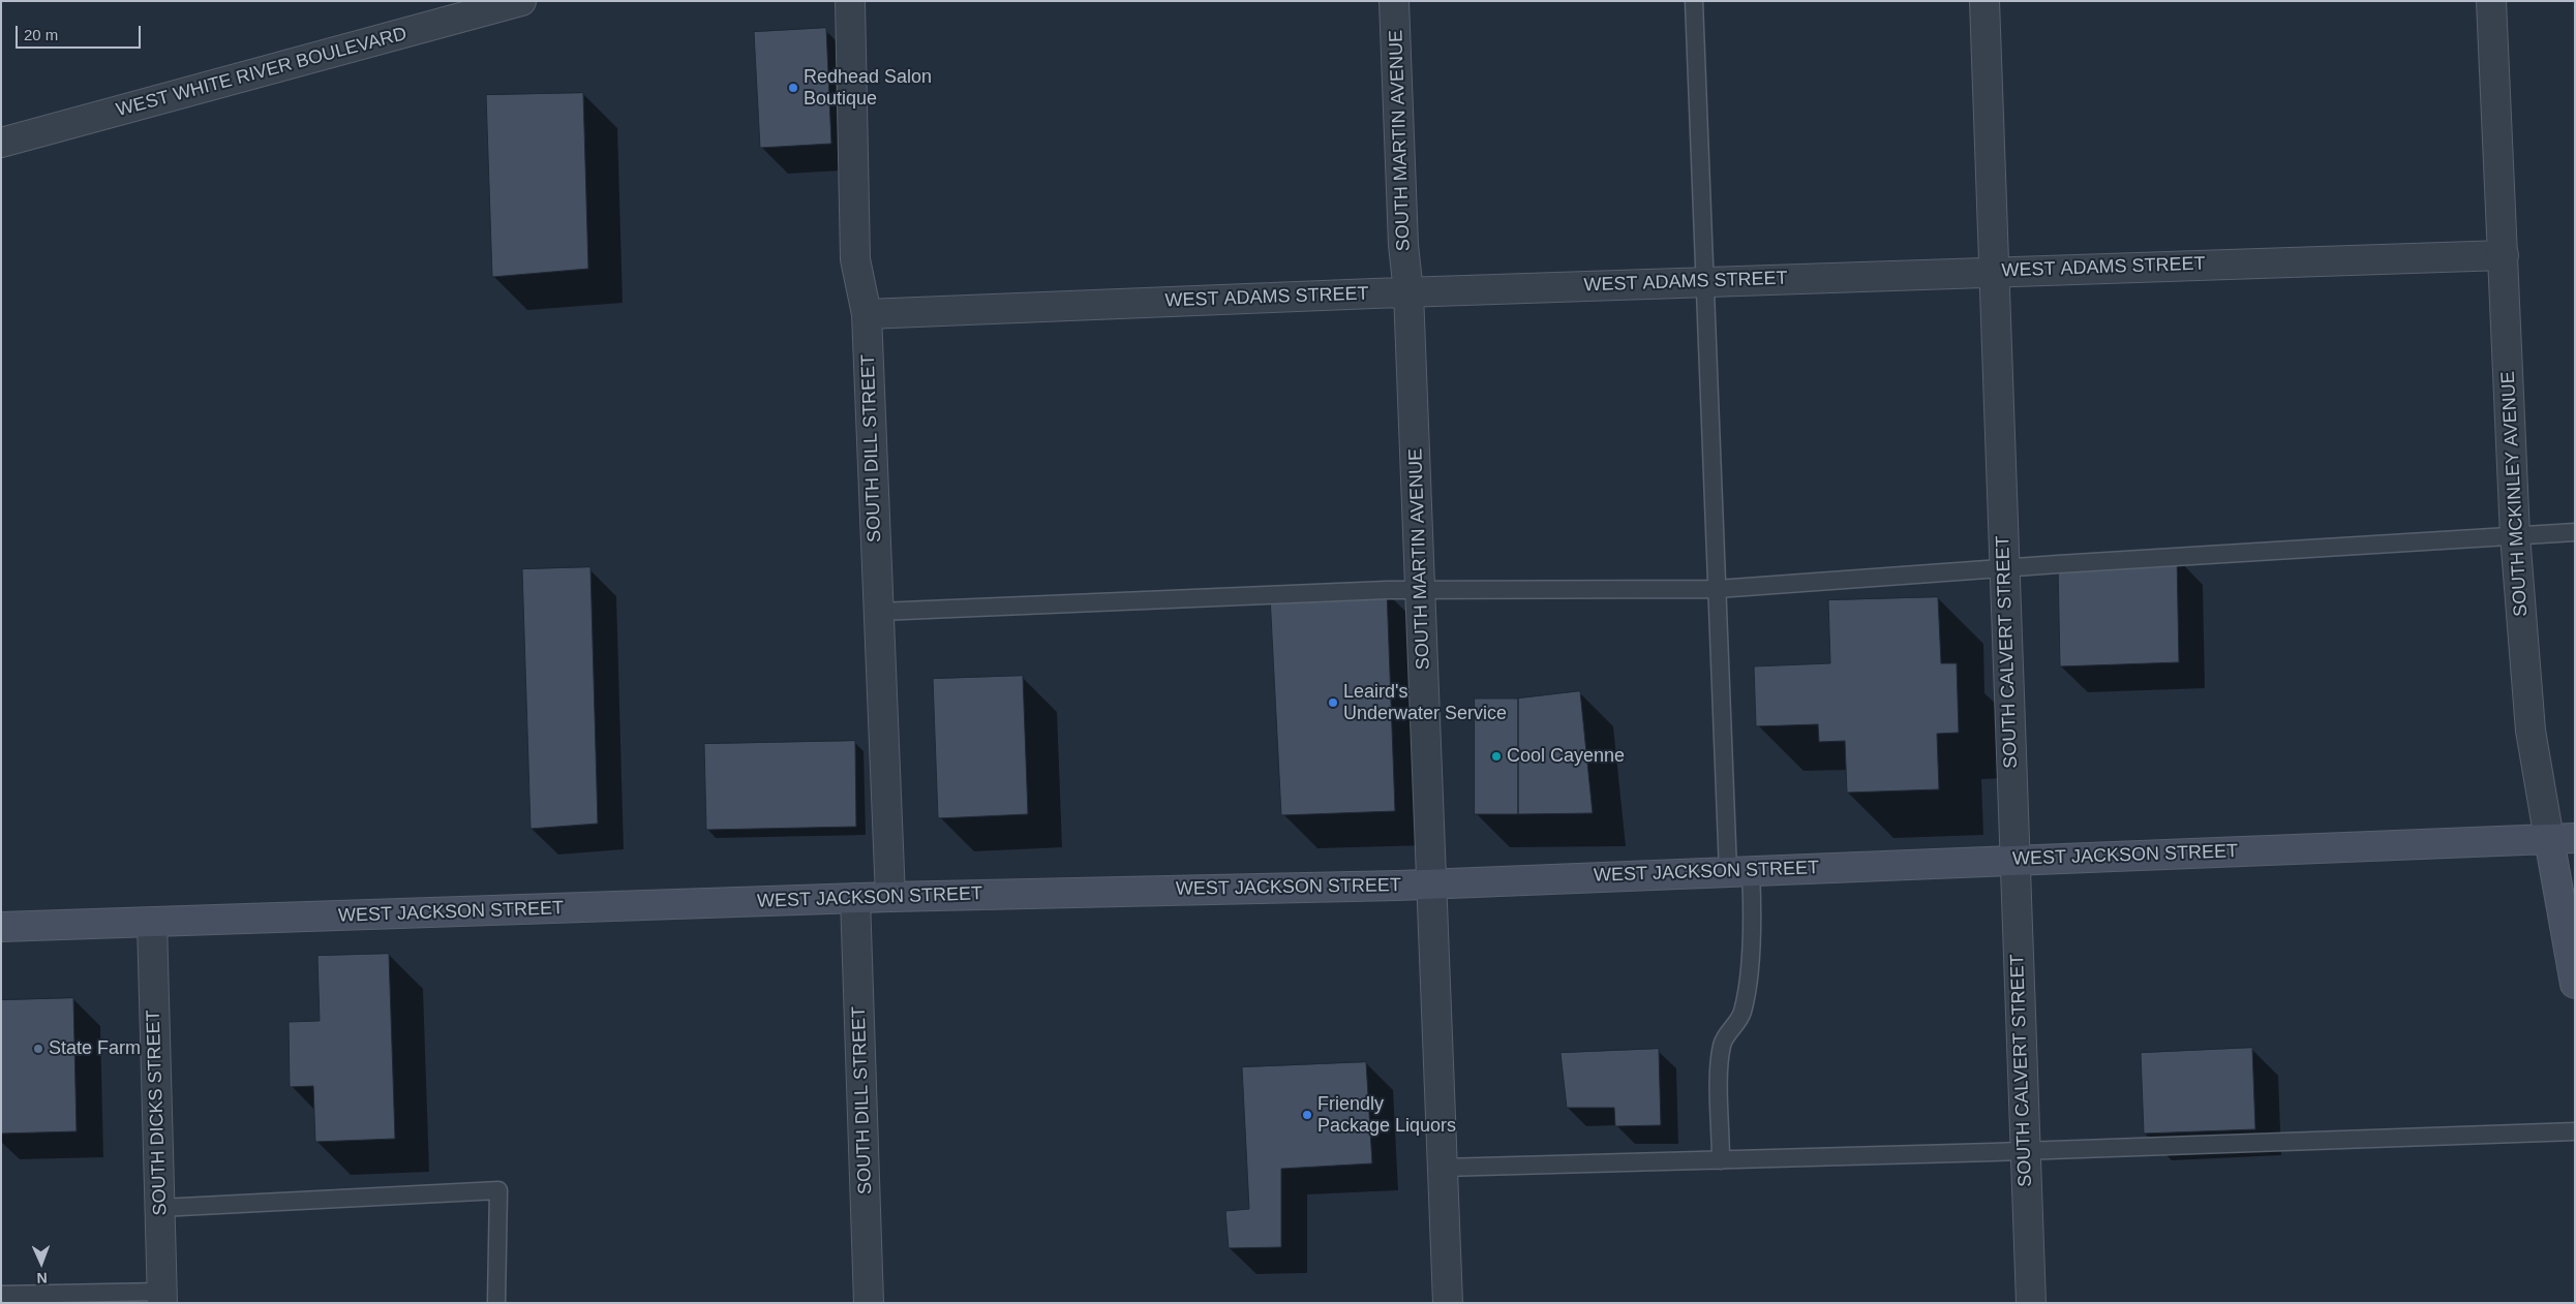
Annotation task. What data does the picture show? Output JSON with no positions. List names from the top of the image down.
{
  "streets": {
    "main road": ["SOUTH MCKINLEY AVENUE", "WEST JACKSON STREET"],
    "street": [
      "WEST WHITE RIVER BOULEVARD",
      "SOUTH MARTIN AVENUE",
      "WEST ADAMS STREET",
      "SOUTH DILL STREET",
      "SOUTH CALVERT STREET",
      "SOUTH DICKS STREET"
    ]
  },
  "crossings": [
    ["SOUTH MARTIN AVENUE", "WEST ADAMS STREET"],
    ["SOUTH MARTIN AVENUE", "WEST JACKSON STREET"],
    ["WEST ADAMS STREET", "SOUTH DILL STREET"],
    ["WEST ADAMS STREET", "SOUTH MCKINLEY AVENUE"],
    ["WEST ADAMS STREET", "SOUTH CALVERT STREET"],
    ["SOUTH DILL STREET", "WEST JACKSON STREET"],
    ["SOUTH MCKINLEY AVENUE", "WEST JACKSON STREET"],
    ["SOUTH CALVERT STREET", "WEST JACKSON STREET"],
    ["WEST JACKSON STREET", "SOUTH DICKS STREET"]
  ],
  "places": [
    "Redhead Salon Boutique",
    "Leaird's Underwater Service",
    "Cool Cayenne",
    "State Farm",
    "Friendly Package Liquors"
  ],
  "scale_bar": "20 m",
  "north": "bottom"
}
